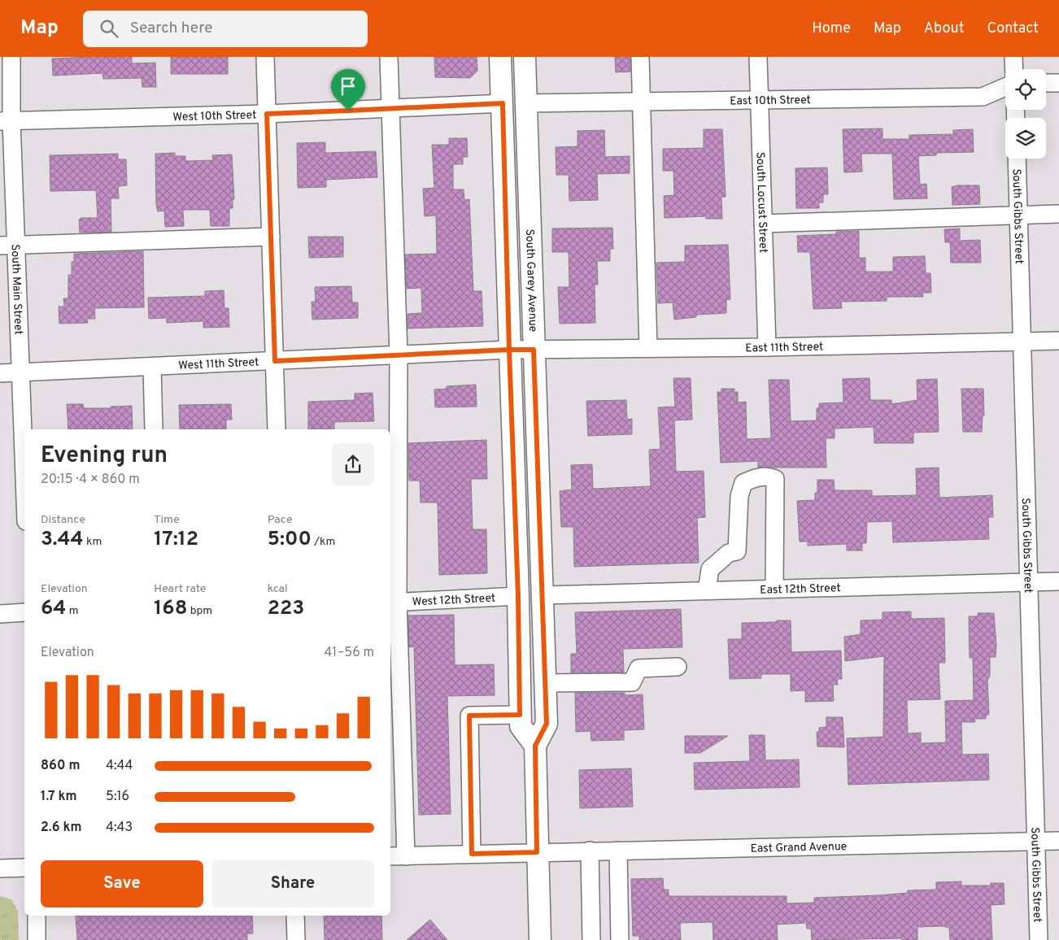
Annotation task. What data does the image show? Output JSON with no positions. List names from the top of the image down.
{
  "streets": {
    "main road": ["South Garey Avenue"],
    "street": [
      "East 10th Street",
      "West 10th Street",
      "South Locust Street",
      "South Gibbs Street",
      "South Main Street",
      "East 11th Street",
      "West 11th Street",
      "East 12th Street",
      "West 12th Street",
      "East Grand Avenue"
    ]
  },
  "crossings": [
    ["East 10th Street", "South Locust Street"],
    ["East 10th Street", "South Garey Avenue"],
    ["West 10th Street", "South Garey Avenue"],
    ["West 10th Street", "South Main Street"],
    ["South Locust Street", "East 11th Street"],
    ["South Gibbs Street", "East 11th Street"],
    ["South Gibbs Street", "East 12th Street"],
    ["South Gibbs Street", "East Grand Avenue"],
    ["South Garey Avenue", "East 11th Street"],
    ["South Garey Avenue", "West 11th Street"],
    ["South Garey Avenue", "East 12th Street"],
    ["South Garey Avenue", "West 12th Street"],
    ["South Garey Avenue", "East Grand Avenue"],
    ["South Main Street", "West 11th Street"],
    ["East 11th Street", "West 11th Street"]
  ],
  "page": {
    "header": "Map",
    "search": "Search here",
    "nav": [
      "Home",
      "Map",
      "About",
      "Contact"
    ],
    "heading": ["Evening run", "20:15 · 4 × 860 m"],
    "stats": [
      ["Distance", "3.44 km"],
      ["Time", "17:12"],
      ["Pace", "5:00 /km"],
      ["Elevation", "64 m"],
      ["Heart rate", "168 bpm"],
      ["kcal", "223"]
    ],
    "chart": ["Elevation", "41–56 m"],
    "list": [
      {
        "name": "860 m",
        "note": "4:44"
      },
      {
        "name": "1.7 km",
        "note": "5:16"
      },
      {
        "name": "2.6 km",
        "note": "4:43"
      }
    ],
    "buttons": ["Save", "Share"]
  }
}
